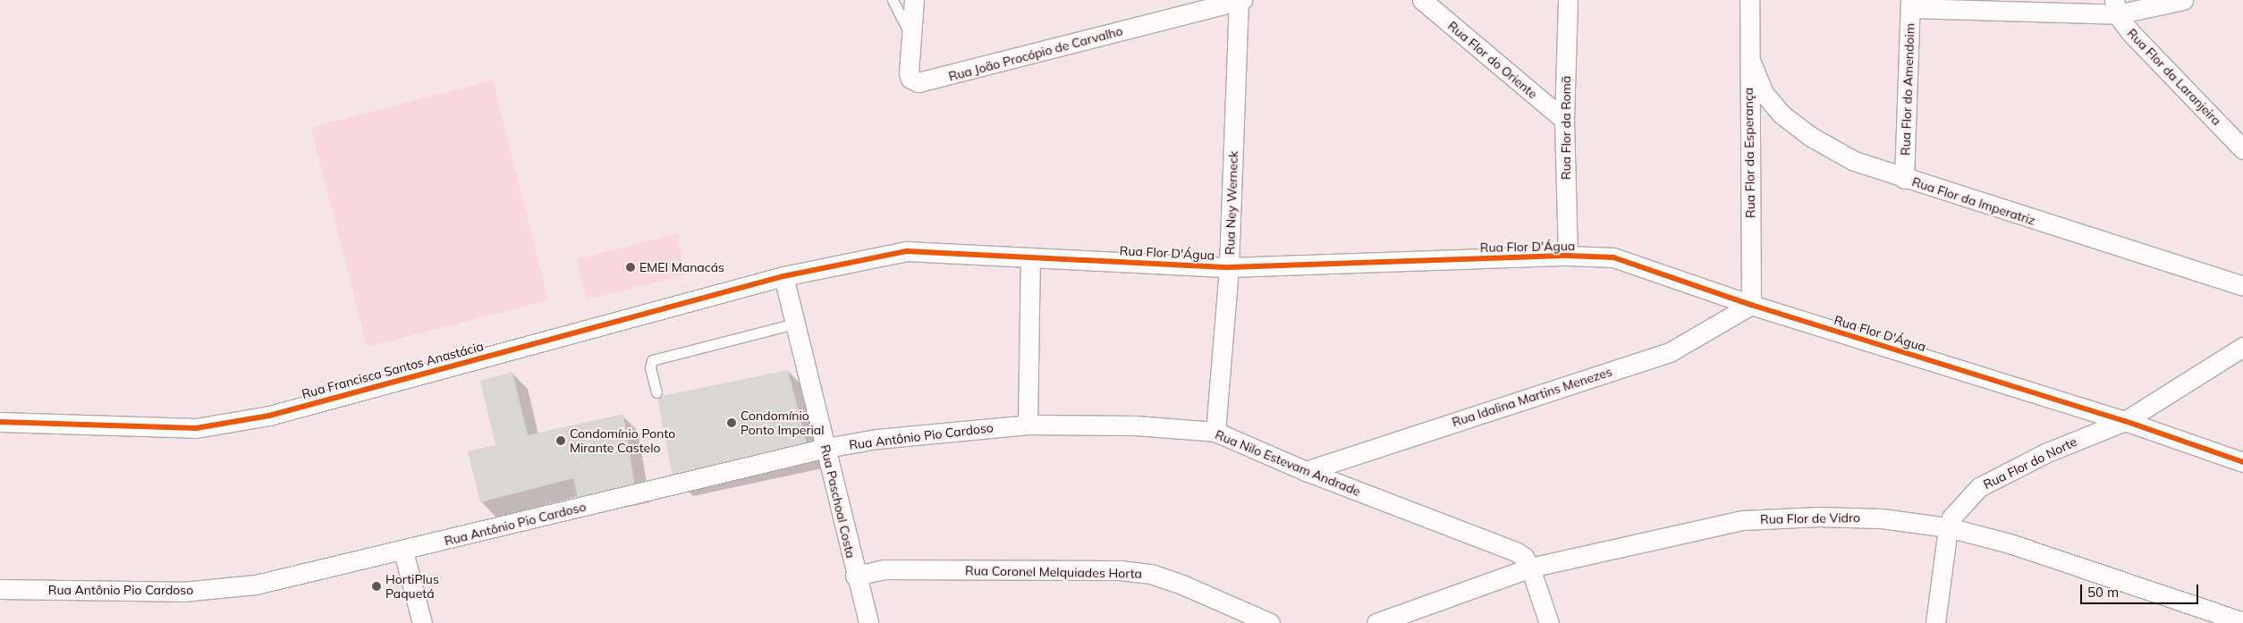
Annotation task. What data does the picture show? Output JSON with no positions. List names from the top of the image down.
{
  "streets": {
    "street": [
      "Rua João Procópio de Carvalho",
      "Rua Flor do Oriente",
      "Rua Flor da Laranjeira",
      "Rua Flor do Amendoim",
      "Rua Flor da Romã",
      "Rua Flor da Esperança",
      "Rua Flor da Imperatriz",
      "Rua Ney Werneck",
      "Rua Flor D'Água",
      "Rua Francisca Santos Anastácia",
      "Rua Idalina Martins Menezes",
      "Rua Antônio Pio Cardoso",
      "Rua Nilo Estevam Andrade",
      "Rua Flor do Norte",
      "Rua Paschoal Costa",
      "Rua Flor de Vidro",
      "Rua Coronel Melquiades Horta"
    ]
  },
  "crossings": [
    ["Rua João Procópio de Carvalho", "Rua Ney Werneck"],
    ["Rua Flor do Oriente", "Rua Flor da Romã"],
    ["Rua Flor do Amendoim", "Rua Flor da Imperatriz"],
    ["Rua Flor da Romã", "Rua Flor D'Água"],
    ["Rua Flor da Esperança", "Rua Flor da Imperatriz"],
    ["Rua Flor da Esperança", "Rua Flor D'Água"],
    ["Rua Flor da Esperança", "Rua Idalina Martins Menezes"],
    ["Rua Ney Werneck", "Rua Flor D'Água"],
    ["Rua Ney Werneck", "Rua Nilo Estevam Andrade"],
    ["Rua Flor D'Água", "Rua Francisca Santos Anastácia"],
    ["Rua Flor D'Água", "Rua Idalina Martins Menezes"],
    ["Rua Flor D'Água", "Rua Flor do Norte"],
    ["Rua Flor D'Água", "Rua Paschoal Costa"],
    ["Rua Francisca Santos Anastácia", "Rua Paschoal Costa"],
    ["Rua Idalina Martins Menezes", "Rua Nilo Estevam Andrade"],
    ["Rua Antônio Pio Cardoso", "Rua Nilo Estevam Andrade"],
    ["Rua Antônio Pio Cardoso", "Rua Paschoal Costa"],
    ["Rua Nilo Estevam Andrade", "Rua Flor de Vidro"],
    ["Rua Flor do Norte", "Rua Flor de Vidro"],
    ["Rua Paschoal Costa", "Rua Coronel Melquiades Horta"]
  ],
  "places": [
    "EMEI Manacás",
    "Condomínio Ponto Imperial",
    "Condomínio Ponto Mirante Castelo",
    "HortiPlus Paquetá"
  ],
  "scale_bar": "50 m"
}
